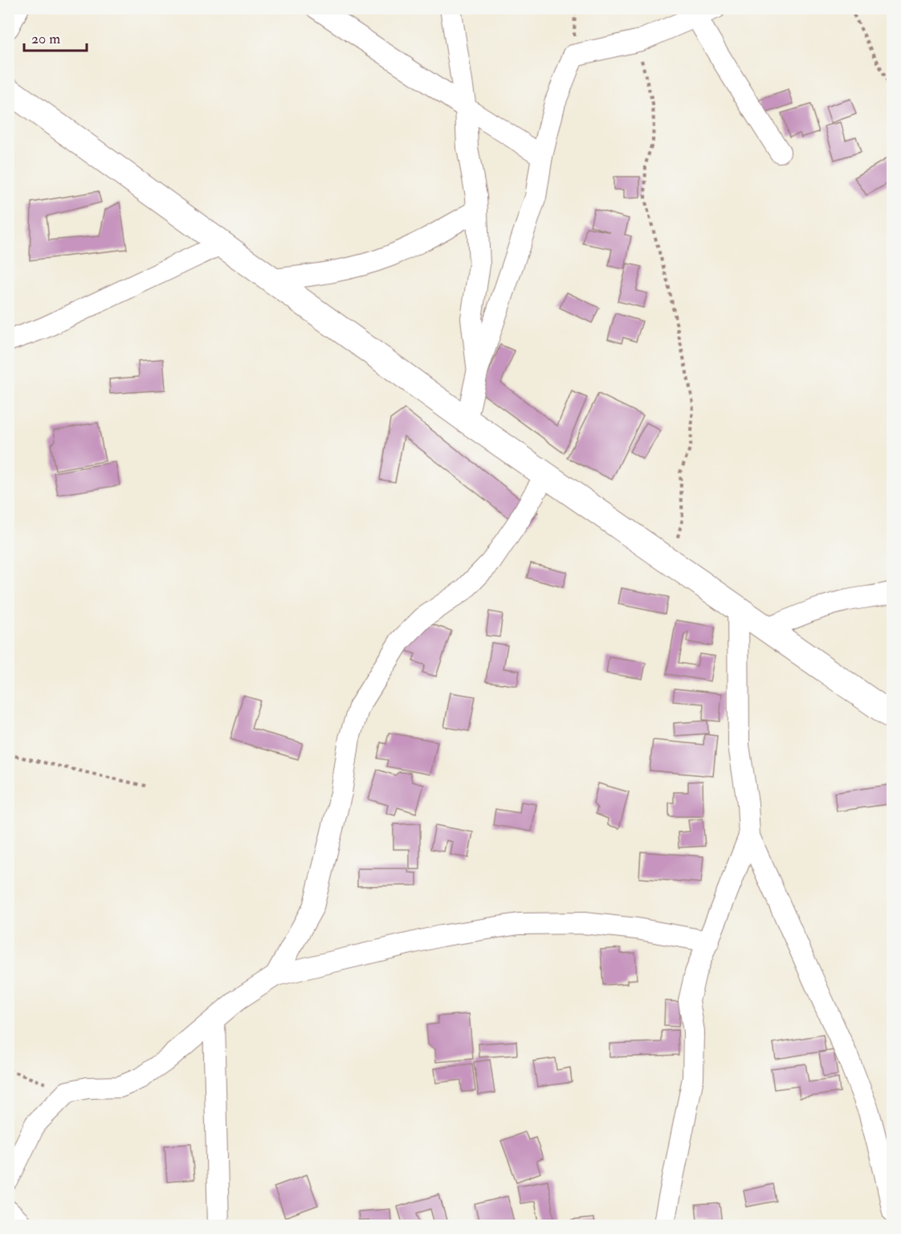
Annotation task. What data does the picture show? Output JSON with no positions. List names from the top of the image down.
{
  "scale_bar": "20 m"
}
